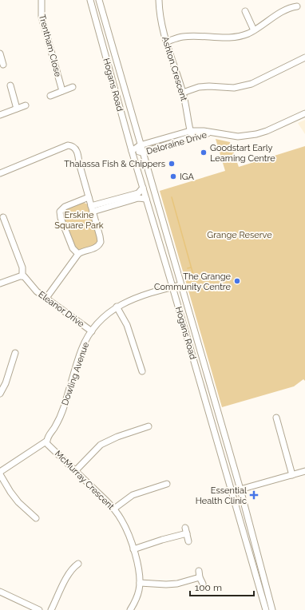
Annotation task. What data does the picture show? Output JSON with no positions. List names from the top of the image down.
{
  "streets": {
    "street": [
      "Trentham Close",
      "Ashton Crescent",
      "Hogans Road",
      "Deloraine Drive",
      "Eleanor Drive",
      "Dowling Avenue",
      "McMurray Crescent"
    ]
  },
  "crossings": [
    ["Ashton Crescent", "Deloraine Drive"],
    ["Hogans Road", "Deloraine Drive"],
    ["Hogans Road", "Dowling Avenue"],
    ["Eleanor Drive", "Dowling Avenue"],
    ["Dowling Avenue", "McMurray Crescent"]
  ],
  "parks": ["Erskine Square Park", "Grange Reserve"],
  "places": {
    "other": [
      "Goodstart Early Learning Centre",
      "Thalassa Fish & Chippers",
      "IGA",
      "The Grange Community Centre"
    ],
    "health": ["Essential Health Clinic"]
  },
  "scale_bar": "100 m"
}
